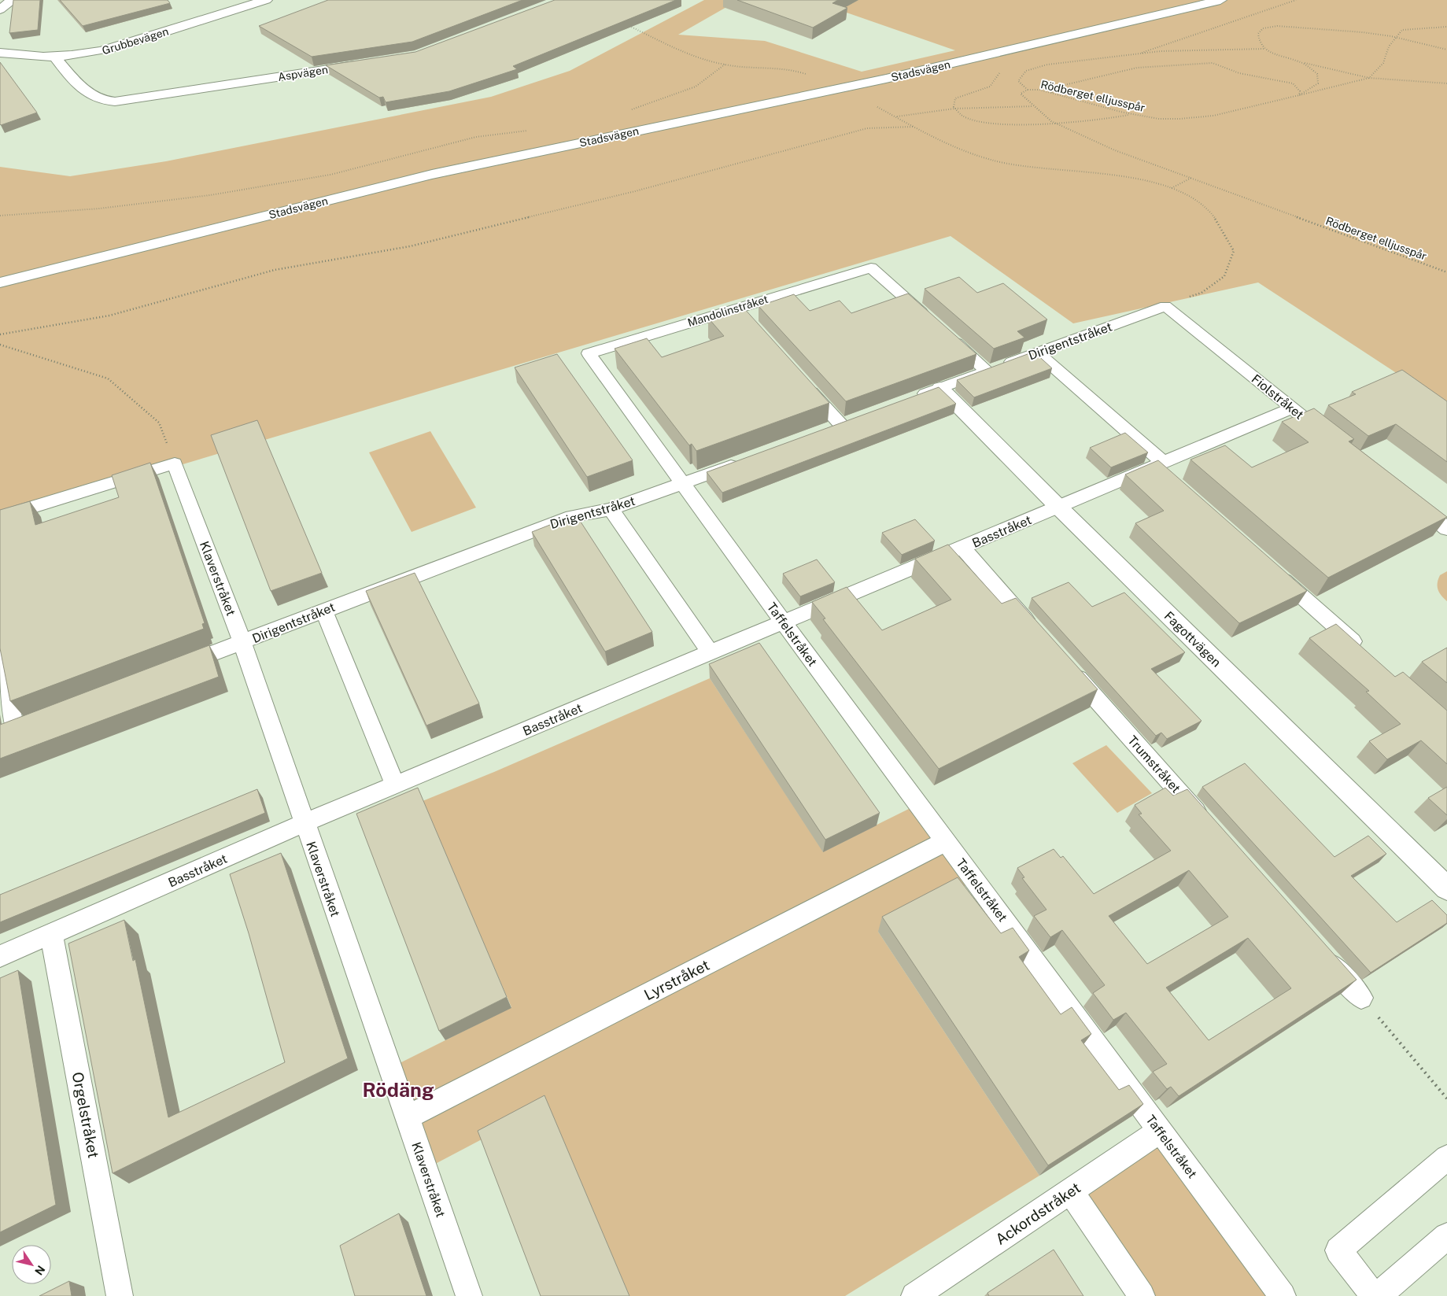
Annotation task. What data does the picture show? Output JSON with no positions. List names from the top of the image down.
{
  "streets": {
    "main road": [
      "Grubbevägen",
      "Stadsvägen",
      "Aspvägen",
      "Fagottvägen"
    ],
    "lane": [
      "Mandolinstråket",
      "Dirigentstråket",
      "Fiolstråket",
      "Basstråket",
      "Klaverstråket",
      "Taffelstråket",
      "Trumstråket",
      "Lyrstråket",
      "Orgelstråket",
      "Ackordstråket"
    ],
    "path": ["Rödberget elljusspår"]
  },
  "crossings": [
    ["Grubbevägen", "Aspvägen"],
    ["Mandolinstråket", "Dirigentstråket"],
    ["Mandolinstråket", "Taffelstråket"],
    ["Dirigentstråket", "Fiolstråket"],
    ["Dirigentstråket", "Klaverstråket"],
    ["Dirigentstråket", "Taffelstråket"],
    ["Dirigentstråket", "Fagottvägen"],
    ["Fiolstråket", "Basstråket"],
    ["Basstråket", "Klaverstråket"],
    ["Basstråket", "Taffelstråket"],
    ["Basstråket", "Fagottvägen"],
    ["Basstråket", "Orgelstråket"],
    ["Klaverstråket", "Lyrstråket"],
    ["Taffelstråket", "Lyrstråket"],
    ["Taffelstråket", "Ackordstråket"]
  ],
  "districts": ["Rödäng"],
  "north": "bottom right"
}
